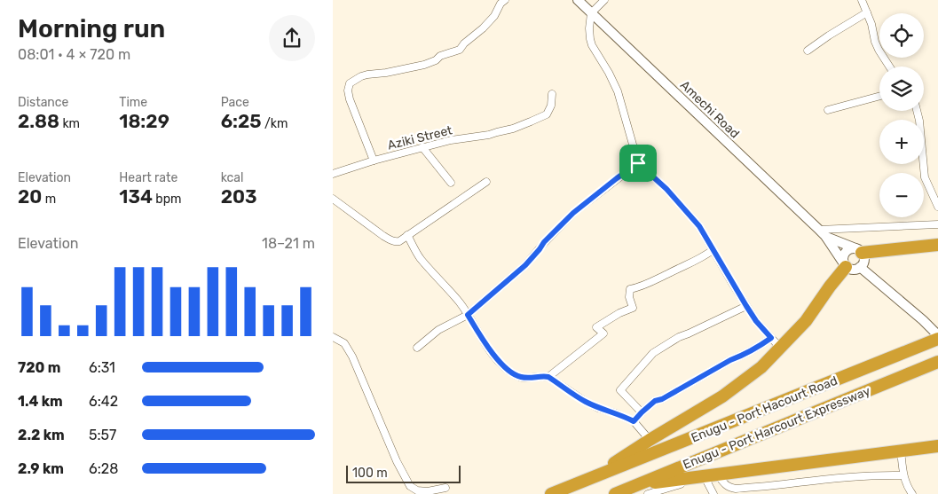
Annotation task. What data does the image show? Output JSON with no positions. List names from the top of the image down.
{
  "streets": {
    "highway": ["Enugu - Port Hacourt Road", "Enugu - Port Harcourt Expressway"],
    "main road": ["Amechi Road"],
    "street": ["Aziki Street"]
  },
  "scale_bar": "100 m",
  "page": {
    "heading": ["Morning run", "08:01 · 4 × 720 m"],
    "map_buttons": ["+", "−"],
    "stats": [
      ["Distance", "2.88 km"],
      ["Time", "18:29"],
      ["Pace", "6:25 /km"],
      ["Elevation", "20 m"],
      ["Heart rate", "134 bpm"],
      ["kcal", "203"]
    ],
    "chart": ["Elevation", "18–21 m"],
    "list": [
      {
        "name": "720 m",
        "note": "6:31"
      },
      {
        "name": "1.4 km",
        "note": "6:42"
      },
      {
        "name": "2.2 km",
        "note": "5:57"
      },
      {
        "name": "2.9 km",
        "note": "6:28"
      }
    ],
    "scale": "100 m"
  }
}
